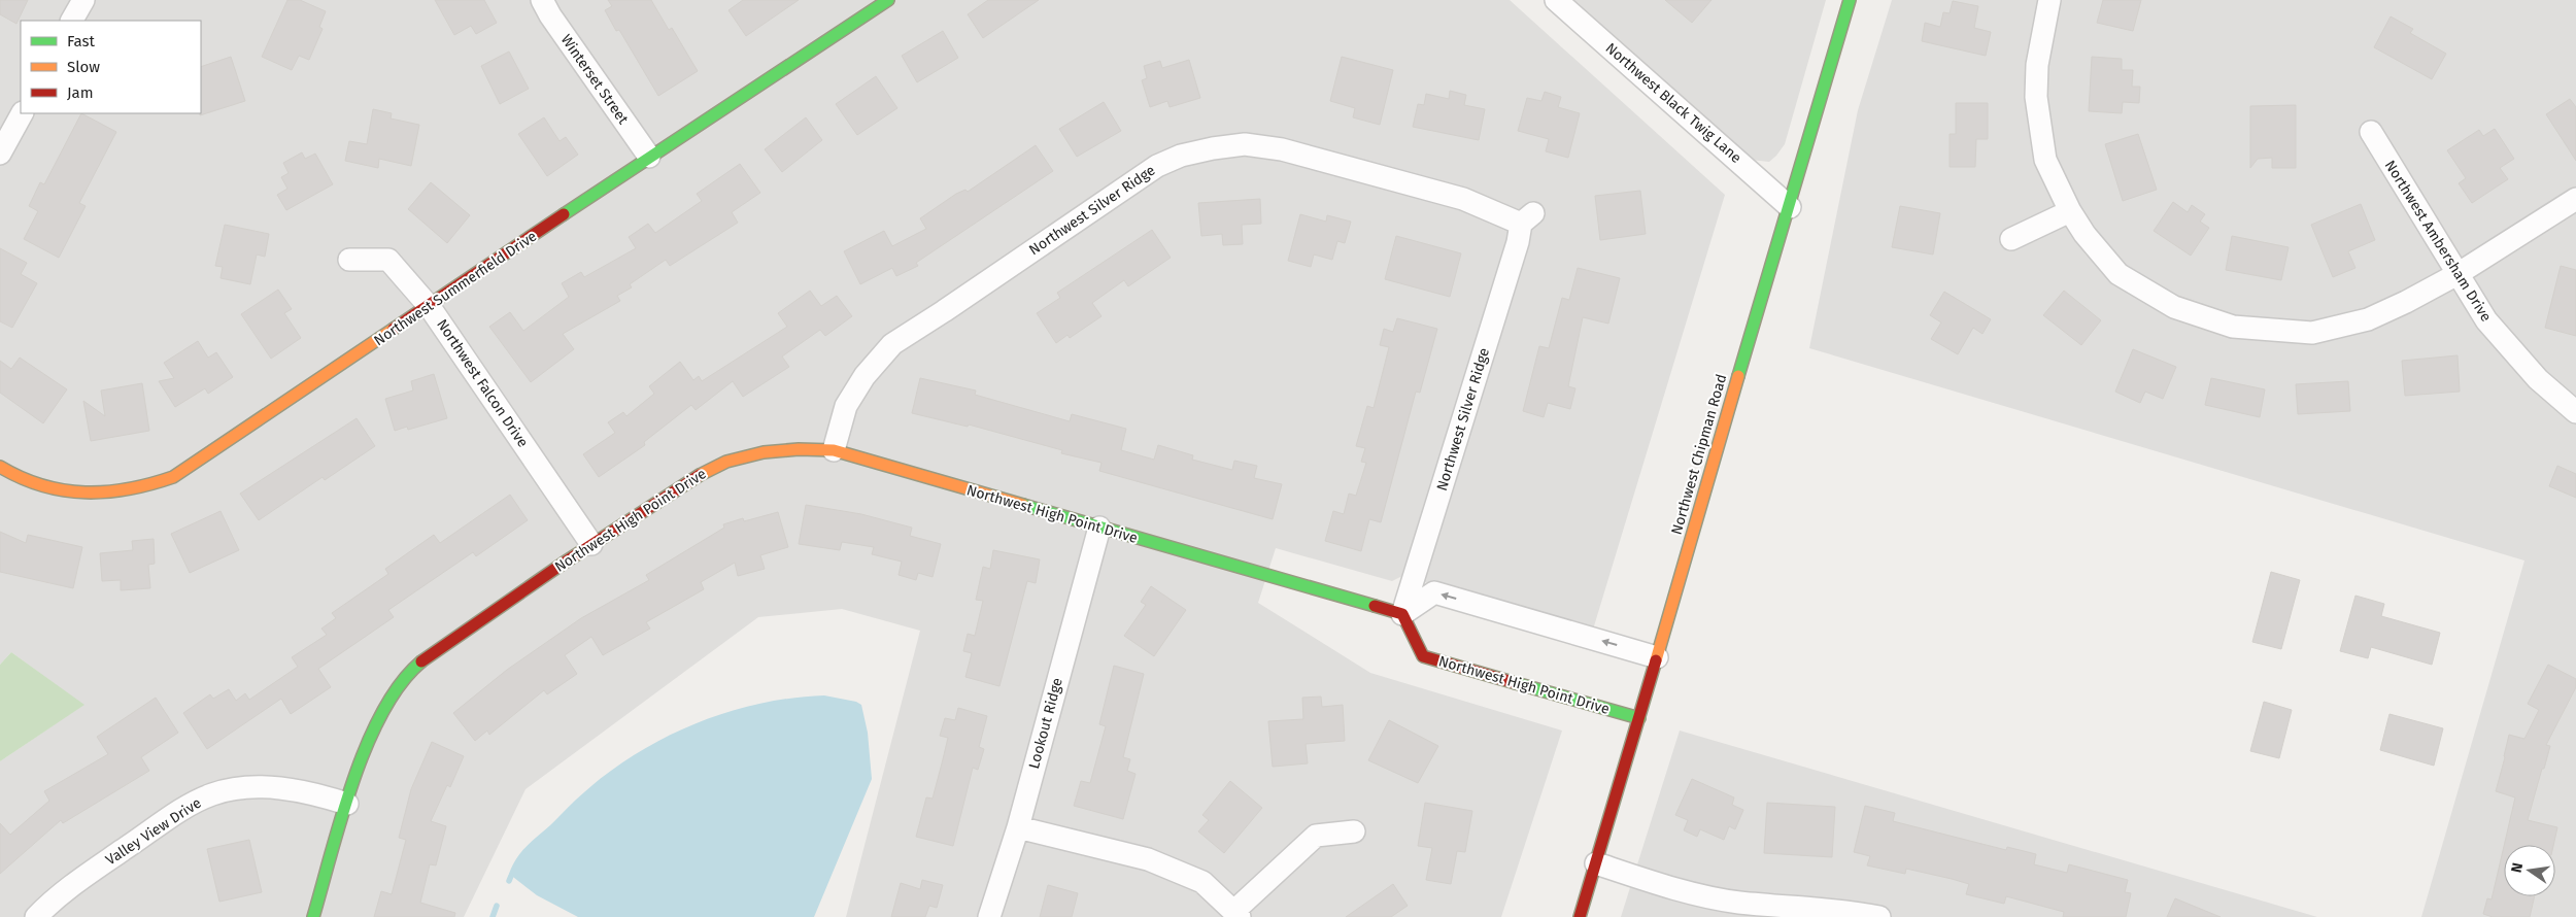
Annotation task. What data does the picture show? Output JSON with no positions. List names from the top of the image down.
{
  "streets": {
    "street": [
      "Winterset Street",
      "Northwest Black Twig Lane",
      "Northwest Silver Ridge",
      "Northwest Ambersham Drive",
      "Northwest Summerfield Drive",
      "Northwest Falcon Drive",
      "Northwest Chipman Road",
      "Northwest High Point Drive",
      "Lookout Ridge",
      "Valley View Drive"
    ]
  },
  "crossings": [
    ["Winterset Street", "Northwest Summerfield Drive"],
    ["Northwest Black Twig Lane", "Northwest Chipman Road"],
    ["Northwest Silver Ridge", "Northwest High Point Drive"],
    ["Northwest Summerfield Drive", "Northwest Falcon Drive"],
    ["Northwest Falcon Drive", "Northwest High Point Drive"],
    ["Northwest Chipman Road", "Northwest High Point Drive"],
    ["Northwest High Point Drive", "Lookout Ridge"],
    ["Northwest High Point Drive", "Valley View Drive"]
  ],
  "legend": ["Fast", "Slow", "Jam"],
  "north": "left"
}
